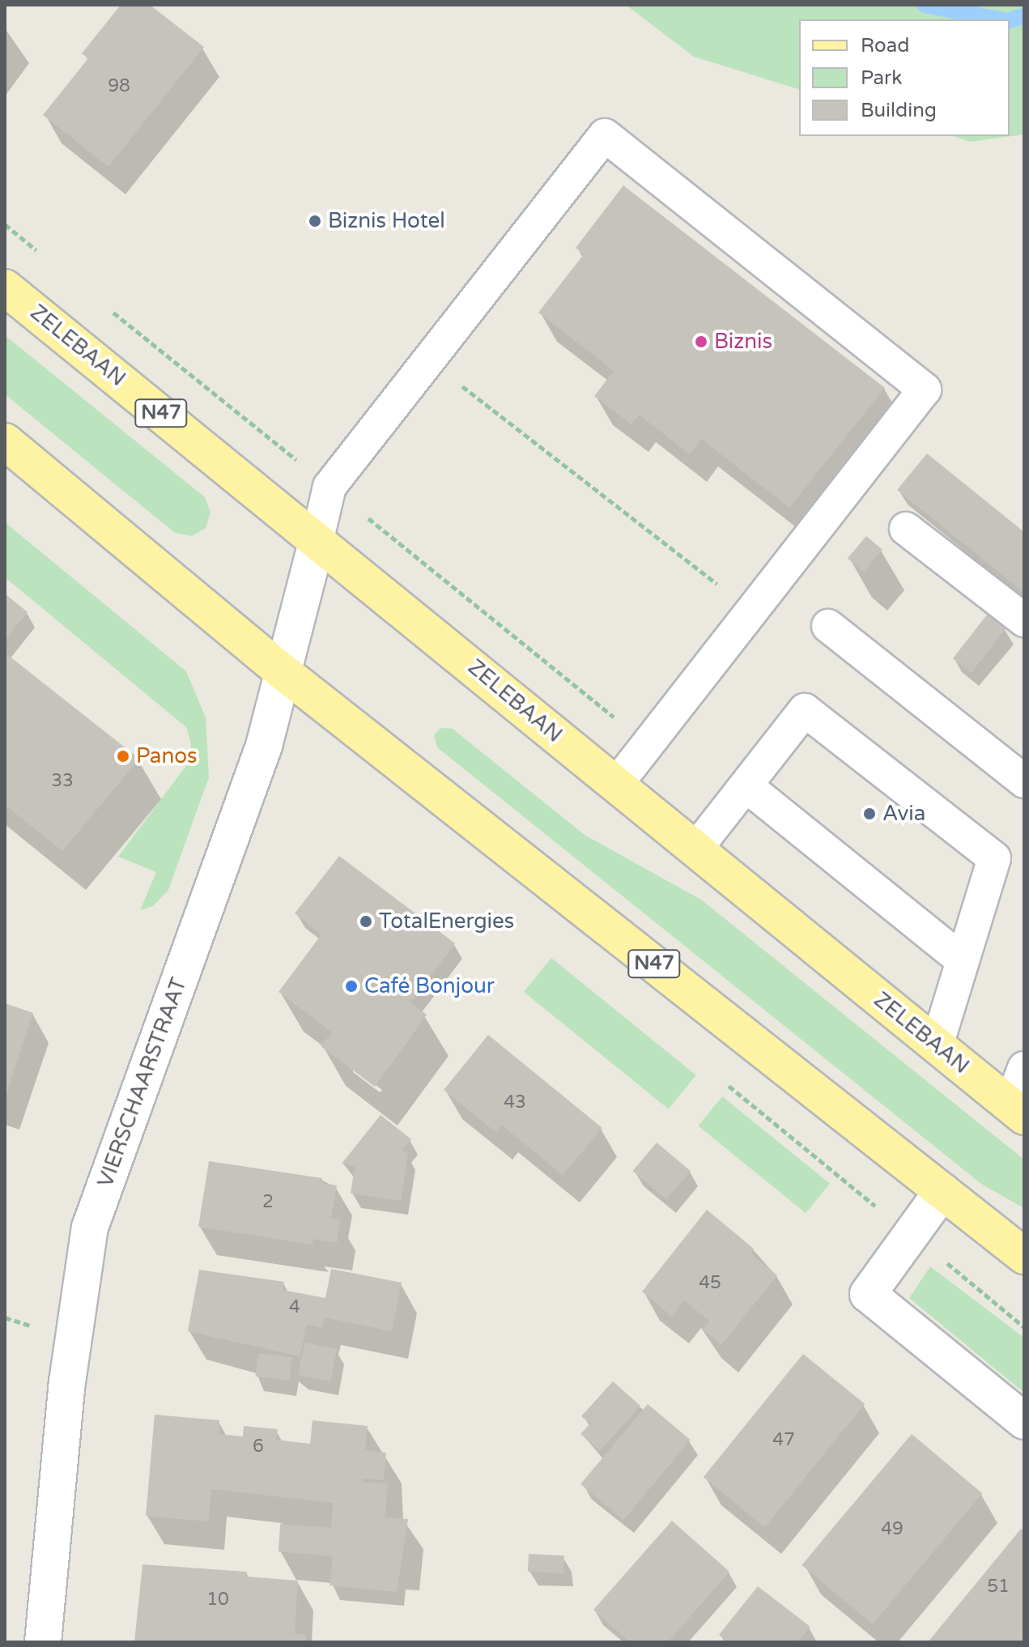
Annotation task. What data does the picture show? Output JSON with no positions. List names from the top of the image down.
{
  "streets": {
    "main road": ["ZELEBAAN", "N47"],
    "street": ["VIERSCHAARSTRAAT"]
  },
  "crossings": [
    ["ZELEBAAN", "VIERSCHAARSTRAAT"],
    ["N47", "VIERSCHAARSTRAAT"]
  ],
  "places": [
    "Biznis Hotel",
    "Biznis",
    "Panos",
    "Avia",
    "TotalEnergies",
    "Café Bonjour"
  ],
  "house_numbers": [
    "98",
    "33",
    "43",
    "2",
    "45",
    "4",
    "47",
    "6",
    "49",
    "51",
    "10"
  ],
  "legend": ["Road", "Park", "Building"]
}
